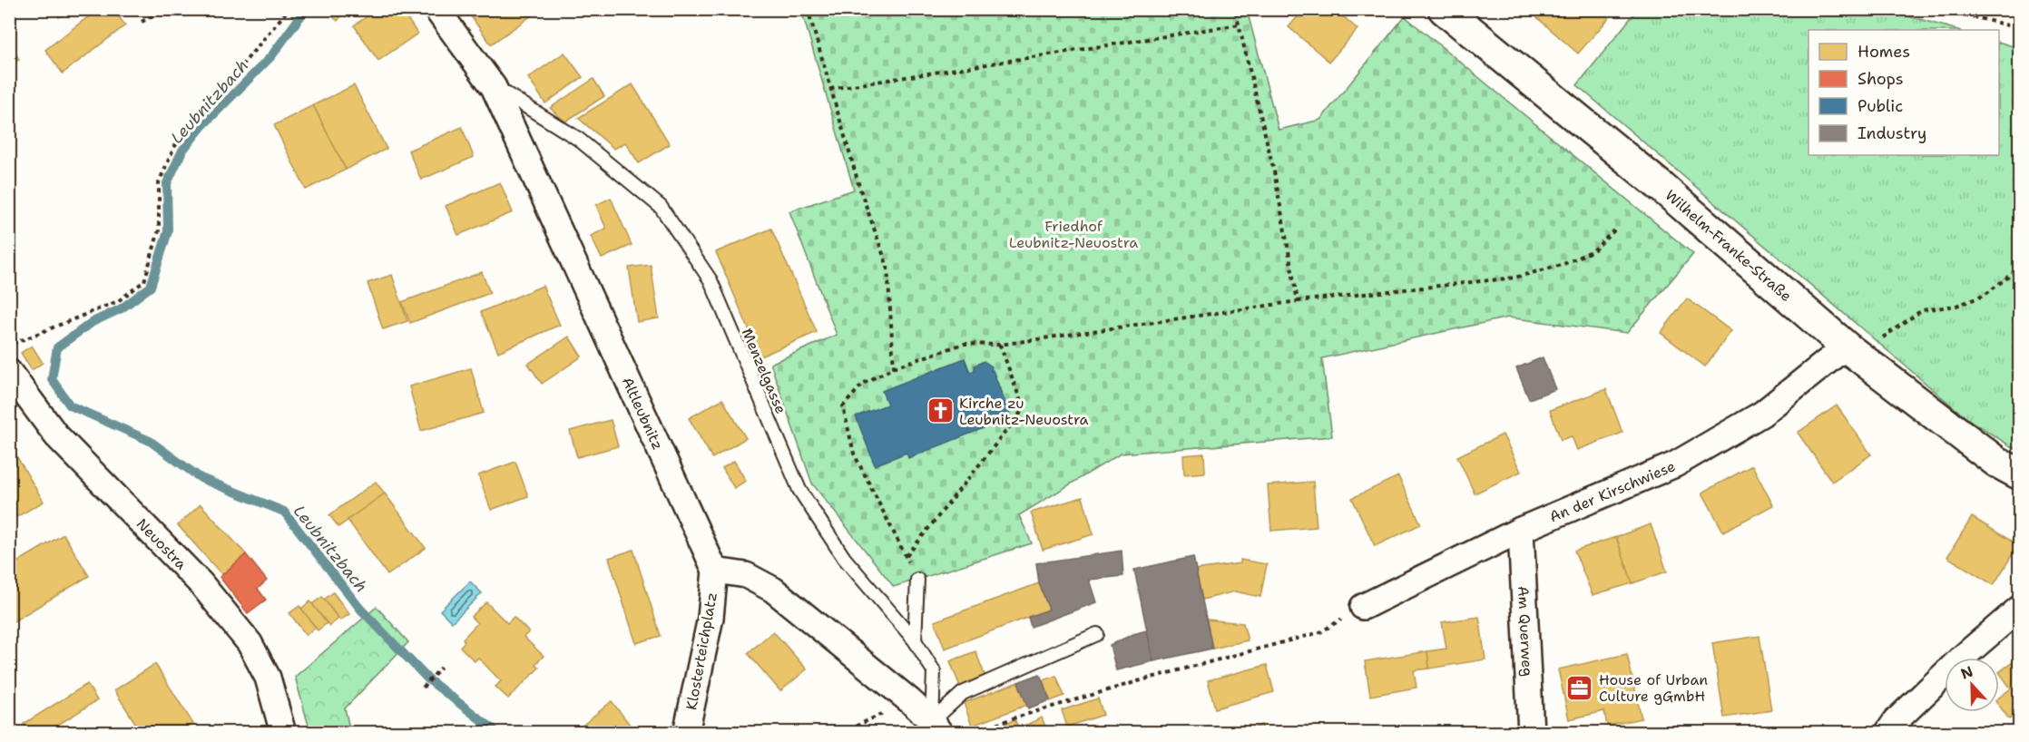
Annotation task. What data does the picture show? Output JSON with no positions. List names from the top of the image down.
{
  "streets": {
    "street": [
      "Wilhelm-Franke-Straße",
      "Altleubnitz",
      "An der Kirschwiese",
      "Neuostra",
      "Am Querweg",
      "Klosterteichplatz"
    ],
    "lane": ["Menzelgasse"]
  },
  "crossings": [
    ["Wilhelm-Franke-Straße", "An der Kirschwiese"],
    ["Menzelgasse", "Altleubnitz"],
    ["Altleubnitz", "Klosterteichplatz"],
    ["An der Kirschwiese", "Am Querweg"]
  ],
  "water": ["Leubnitzbach"],
  "parks": ["Friedhof Leubnitz-Neuostra"],
  "places": {
    "church": ["Kirche zu Leubnitz-Neuostra"],
    "office": ["House of Urban Culture gGmbH"]
  },
  "legend": [
    "Homes",
    "Shops",
    "Public",
    "Industry"
  ],
  "north": "top"
}
